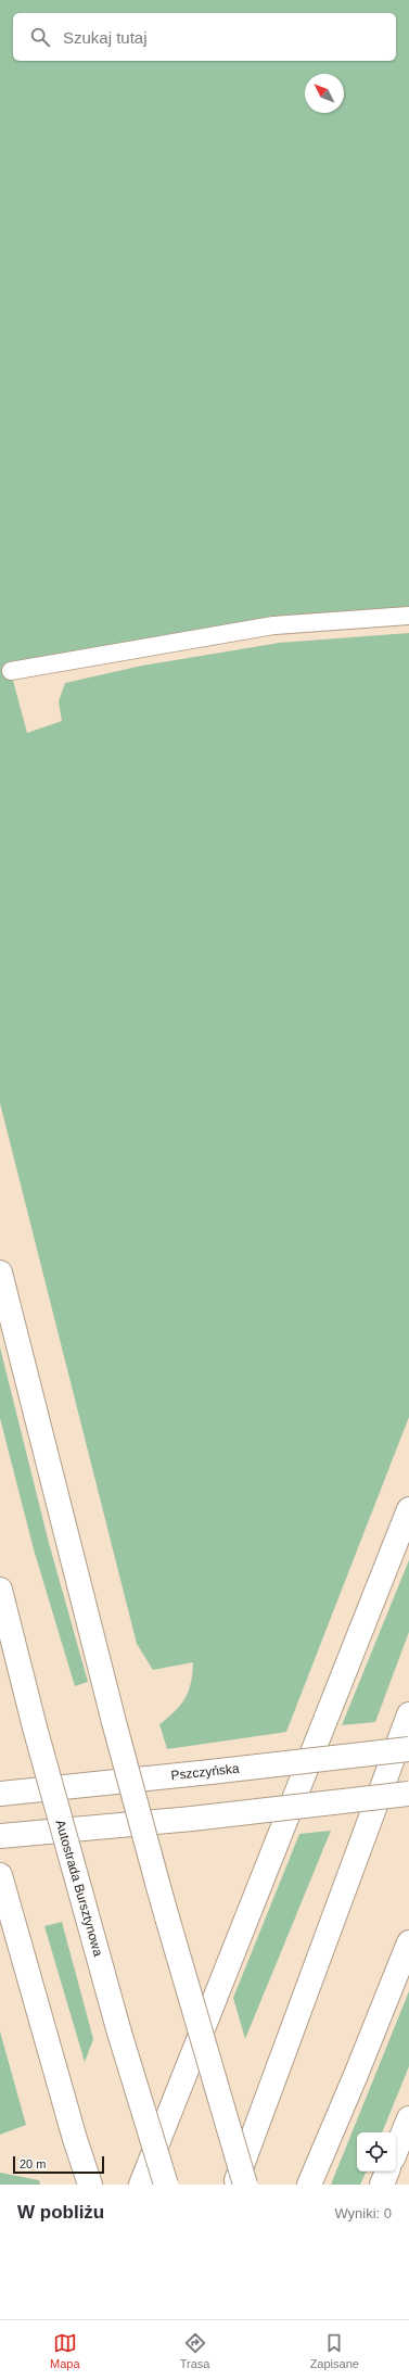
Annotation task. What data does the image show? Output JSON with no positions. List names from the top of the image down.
{
  "streets": {
    "main road": ["Pszczyńska", "Autostrada Bursztynowa"]
  },
  "scale_bar": "20 m",
  "north": "top left",
  "page": {
    "search": "Szukaj tutaj",
    "scale": "20 m",
    "heading": ["W pobliżu", "Wyniki: 0"],
    "nav": ["Mapa", "Trasa", "Zapisane"]
  }
}
